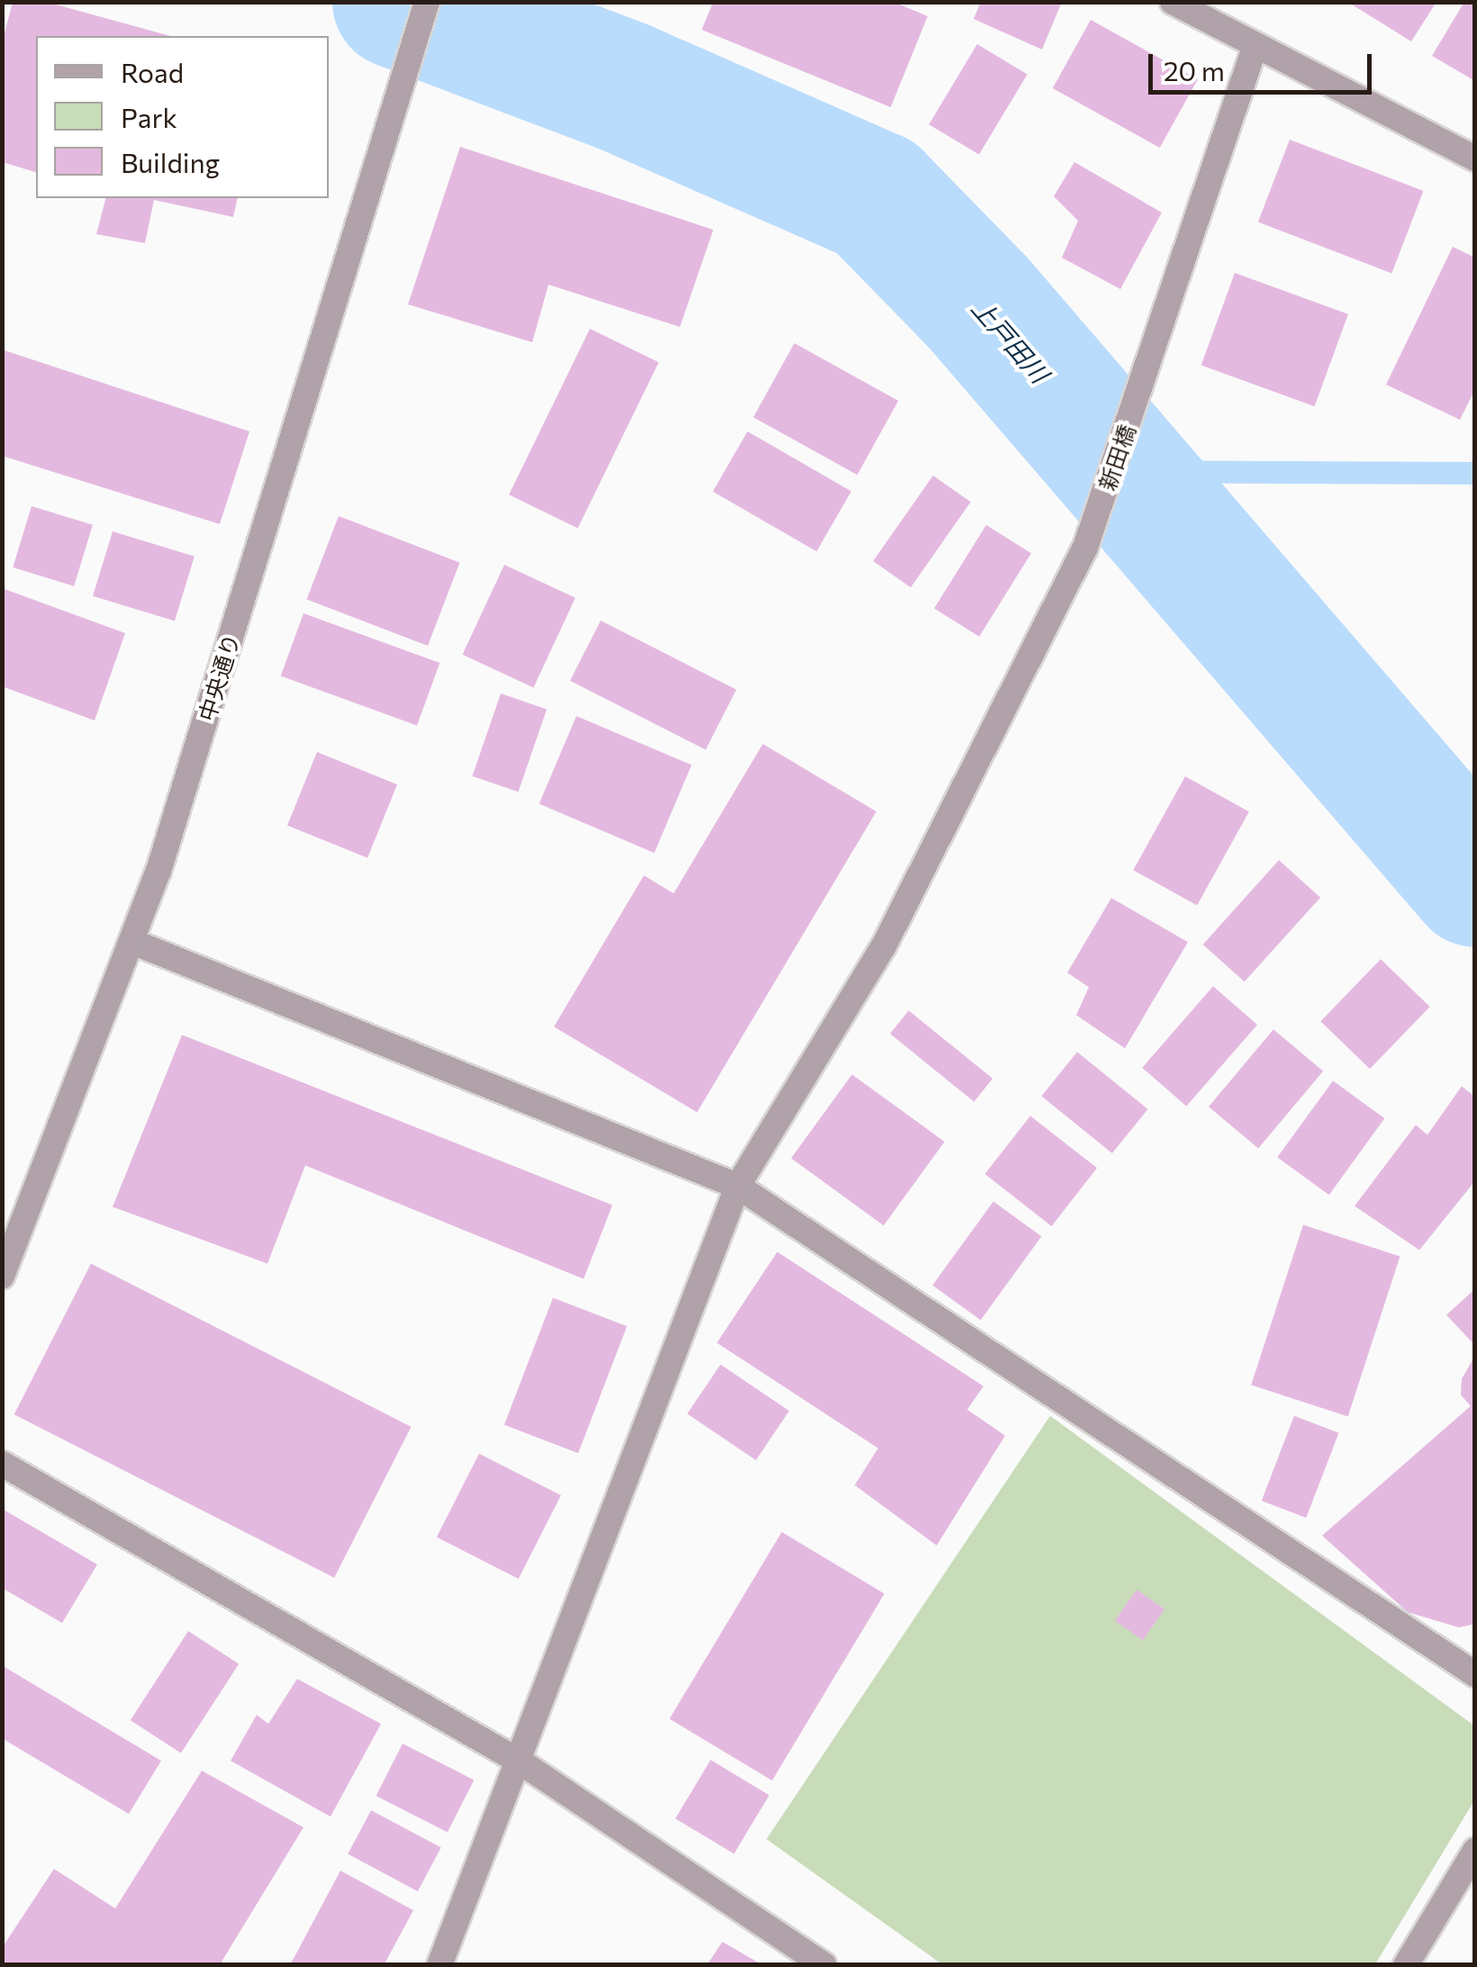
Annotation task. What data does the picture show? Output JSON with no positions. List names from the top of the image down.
{
  "streets": {
    "street": ["新田橋", "中央通り"]
  },
  "water": ["上戸田川"],
  "legend": ["Road", "Park", "Building"],
  "scale_bar": "20 m"
}
